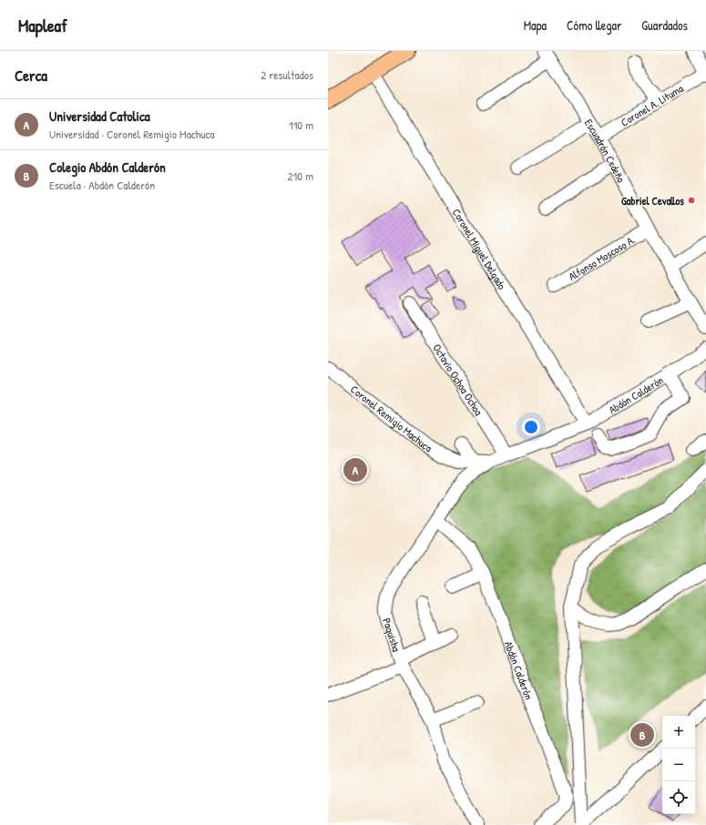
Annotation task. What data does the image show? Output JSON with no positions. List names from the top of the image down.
{
  "streets": {
    "street": [
      "Coronel A. Lituma",
      "Escuadrón Cedeño",
      "Coronel Miguel Delgado",
      "Alfonso Moscoso A.",
      "Octavio Ochoa Ochoa",
      "Abdón Calderón",
      "Coronel Remigio Machuca",
      "Paquisha"
    ]
  },
  "crossings": [
    ["Coronel A. Lituma", "Escuadrón Cedeño"],
    ["Escuadrón Cedeño", "Alfonso Moscoso A."],
    ["Coronel Miguel Delgado", "Abdón Calderón"],
    ["Octavio Ochoa Ochoa", "Abdón Calderón"],
    ["Abdón Calderón", "Coronel Remigio Machuca"],
    ["Abdón Calderón", "Paquisha"]
  ],
  "places": ["Gabriel Cevallos"],
  "page": {
    "header": "Mapleaf",
    "nav": ["Mapa", "Cómo llegar", "Guardados"],
    "heading": ["Cerca", "2 resultados"],
    "list": [
      {
        "mark": "A",
        "name": "Universidad Catolica",
        "note": "Universidad · Coronel Remigio Machuca",
        "value": "110 m"
      },
      {
        "mark": "B",
        "name": "Colegio Abdón Calderón",
        "note": "Escuela · Abdón Calderón",
        "value": "210 m"
      }
    ],
    "pins": ["A", "B"],
    "map_buttons": ["+", "−"]
  }
}
